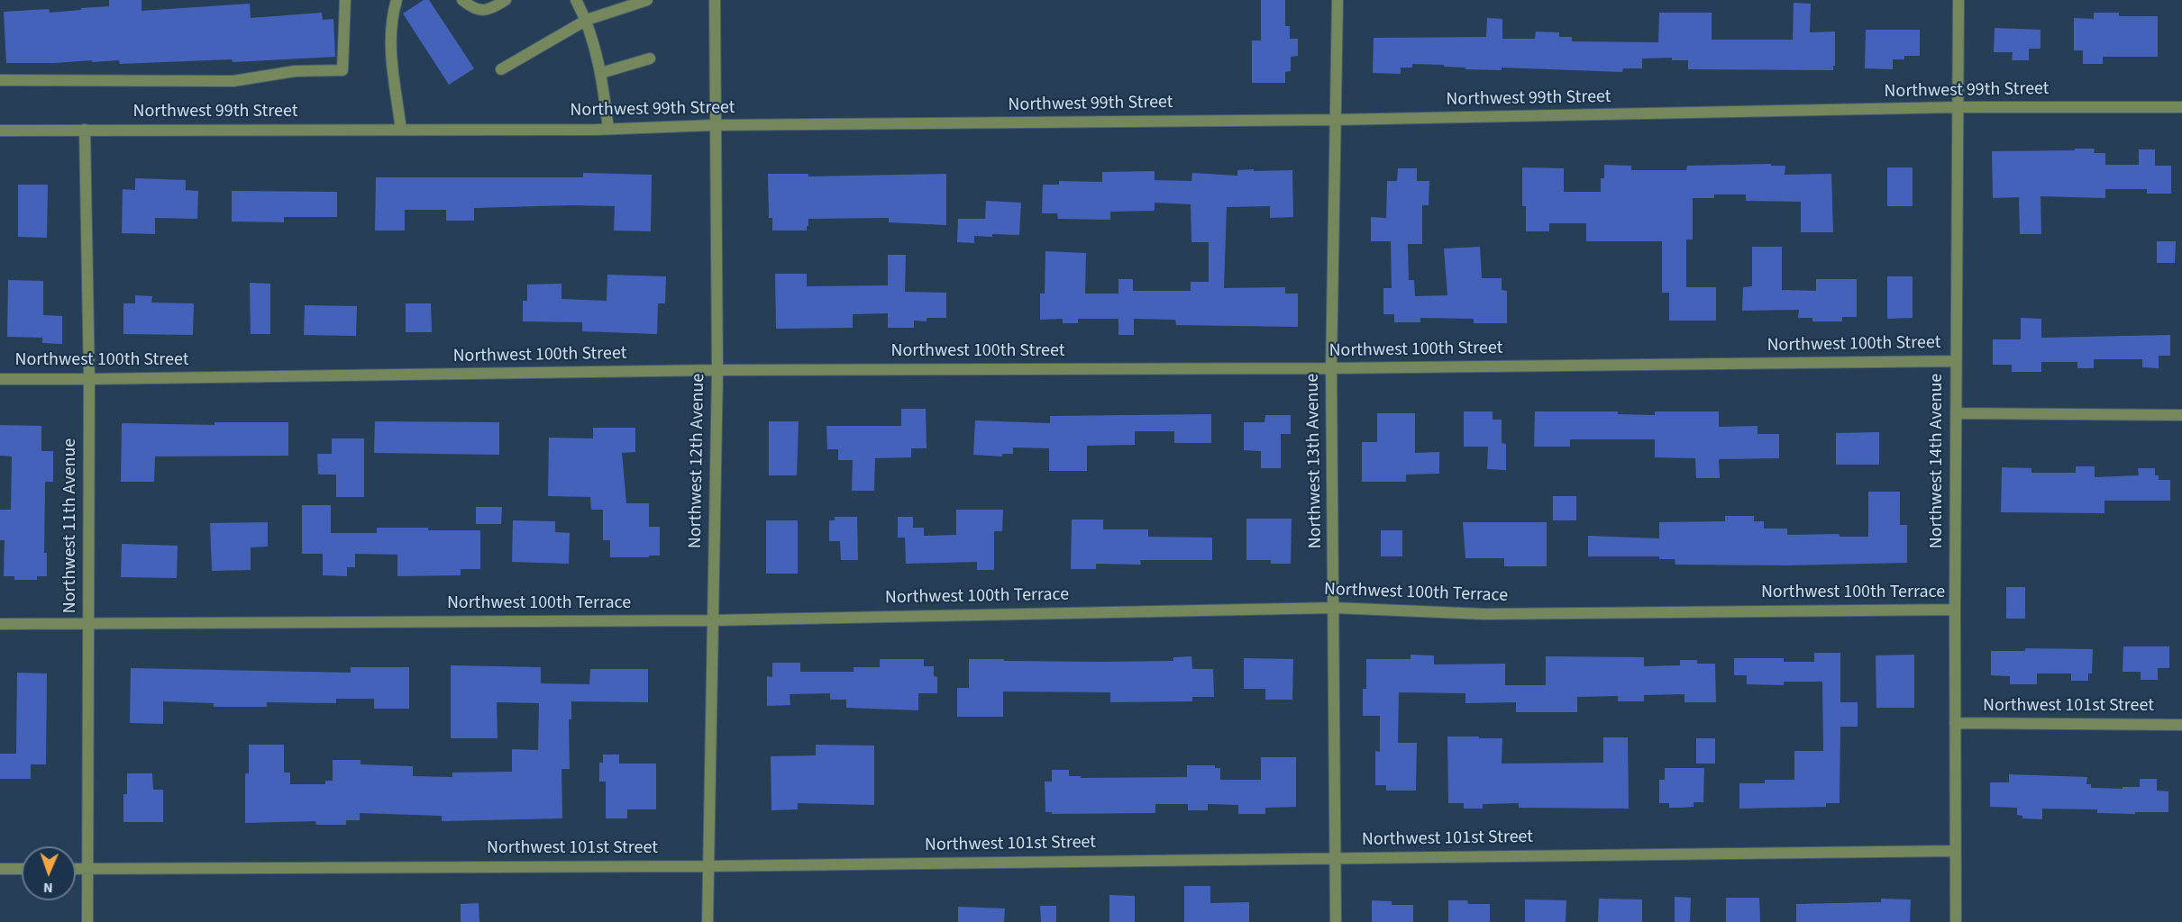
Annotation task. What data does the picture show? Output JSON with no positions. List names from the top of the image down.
{
  "streets": {
    "street": [
      "Northwest 99th Street",
      "Northwest 100th Street",
      "Northwest 12th Avenue",
      "Northwest 13th Avenue",
      "Northwest 14th Avenue",
      "Northwest 11th Avenue",
      "Northwest 100th Terrace",
      "Northwest 101st Street"
    ]
  },
  "crossings": [
    ["Northwest 99th Street", "Northwest 12th Avenue"],
    ["Northwest 99th Street", "Northwest 13th Avenue"],
    ["Northwest 99th Street", "Northwest 14th Avenue"],
    ["Northwest 99th Street", "Northwest 11th Avenue"],
    ["Northwest 100th Street", "Northwest 12th Avenue"],
    ["Northwest 100th Street", "Northwest 13th Avenue"],
    ["Northwest 100th Street", "Northwest 14th Avenue"],
    ["Northwest 100th Street", "Northwest 11th Avenue"],
    ["Northwest 12th Avenue", "Northwest 100th Terrace"],
    ["Northwest 12th Avenue", "Northwest 101st Street"],
    ["Northwest 13th Avenue", "Northwest 100th Terrace"],
    ["Northwest 13th Avenue", "Northwest 101st Street"],
    ["Northwest 14th Avenue", "Northwest 100th Terrace"],
    ["Northwest 14th Avenue", "Northwest 101st Street"],
    ["Northwest 11th Avenue", "Northwest 100th Terrace"],
    ["Northwest 11th Avenue", "Northwest 101st Street"]
  ],
  "north": "bottom"
}
